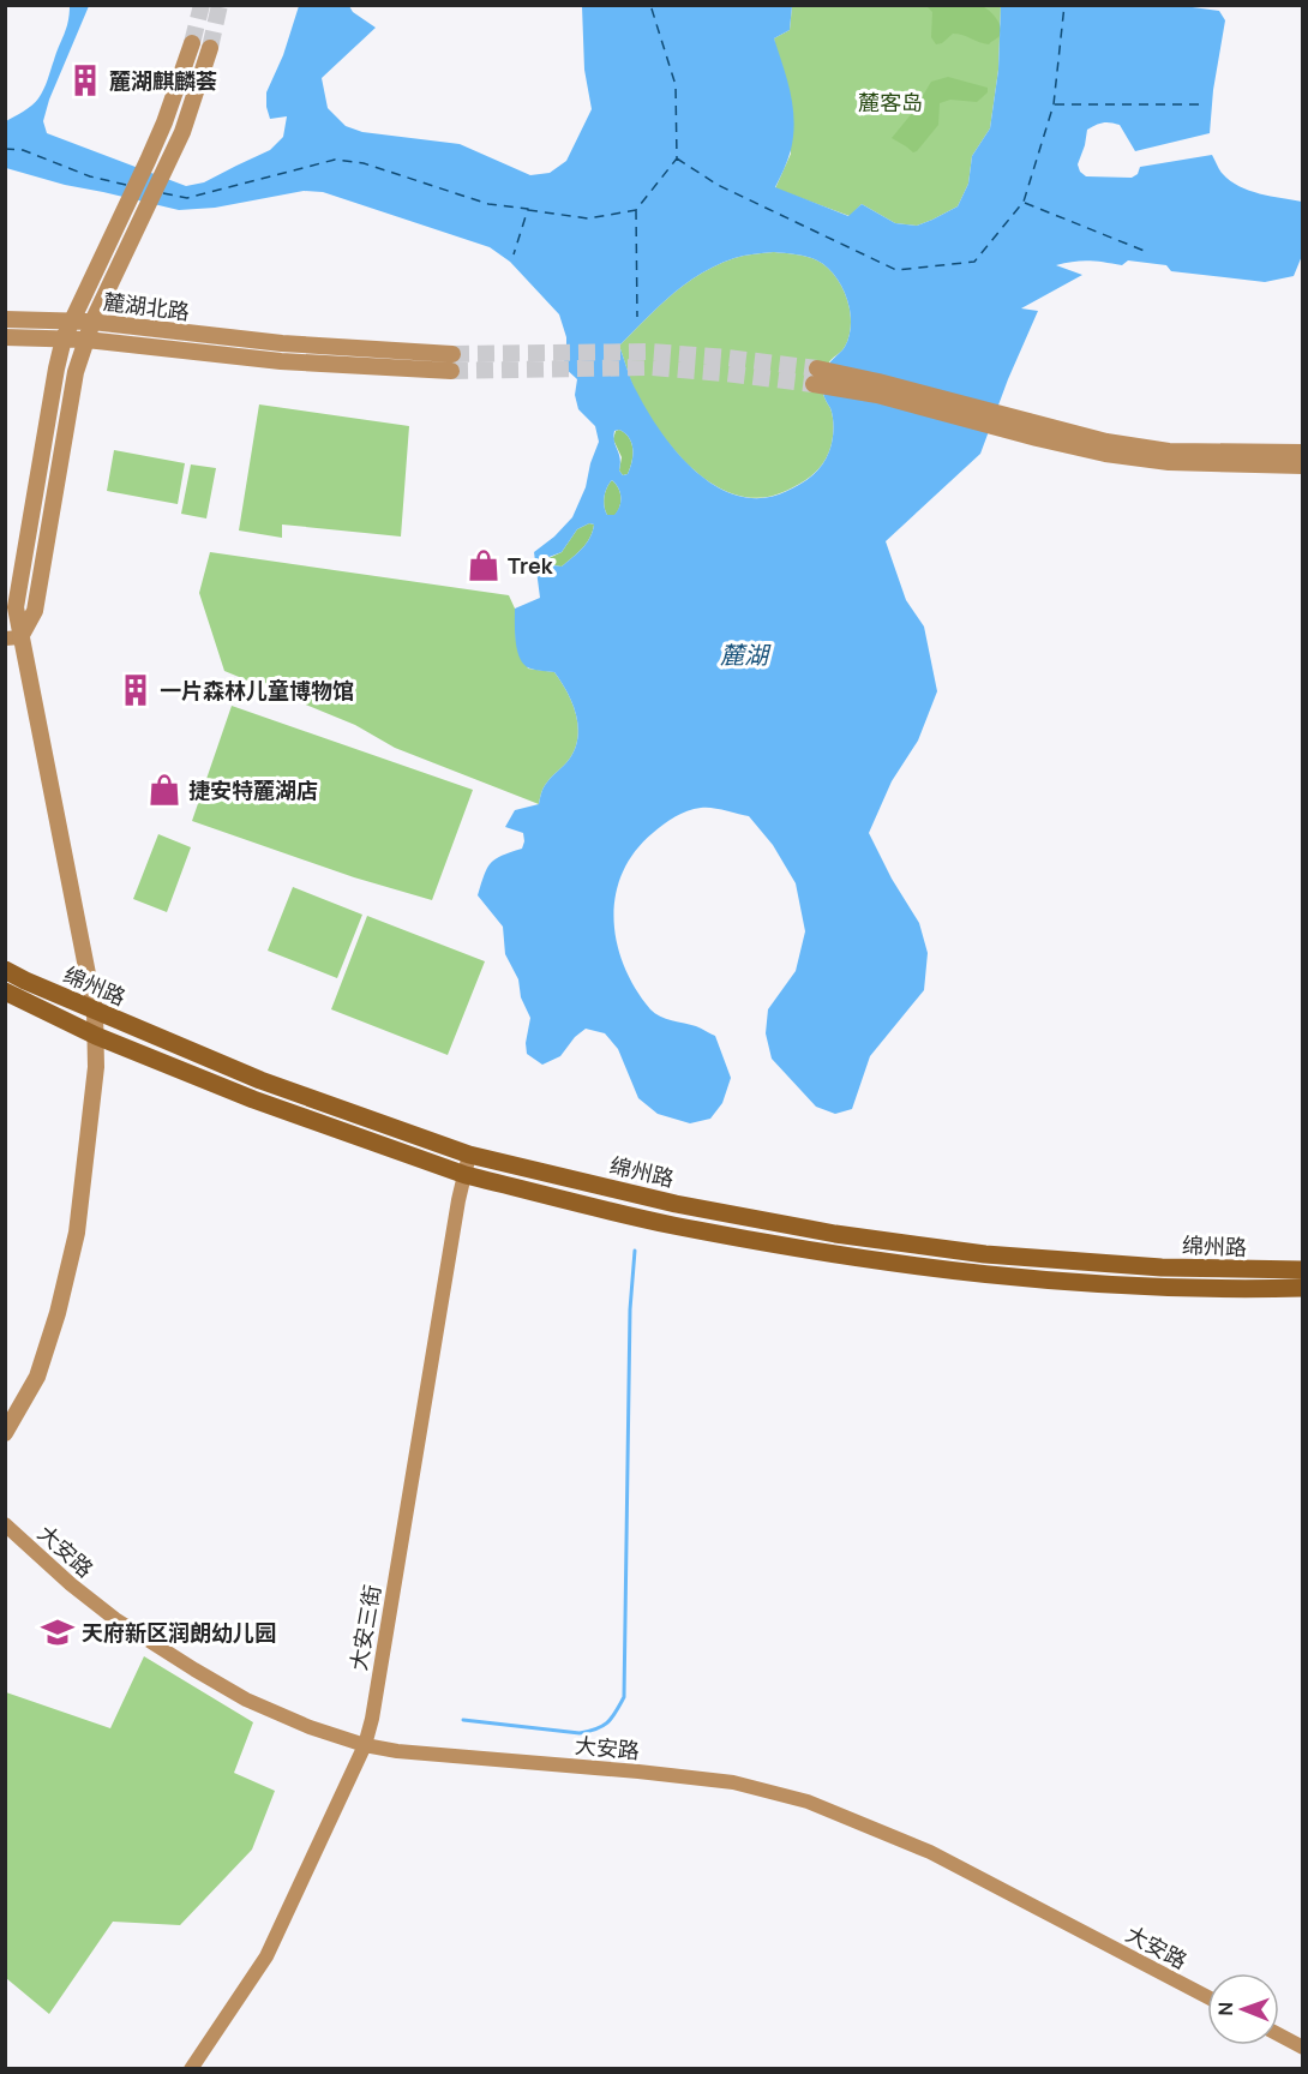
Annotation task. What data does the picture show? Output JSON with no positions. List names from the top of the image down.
{
  "streets": {
    "main road": ["绵州路"],
    "street": ["麓湖北路", "大安路", "大安三街"]
  },
  "crossings": [
    ["绵州路", "大安三街"],
    ["大安路", "大安三街"]
  ],
  "water": ["麓湖"],
  "parks": ["麓客岛"],
  "places": {
    "building": ["麓湖麒麟荟", "一片森林儿童博物馆"],
    "shop": ["Trek", "捷安特麓湖店"],
    "school or university": ["天府新区润朗幼儿园"]
  },
  "north": "left"
}
